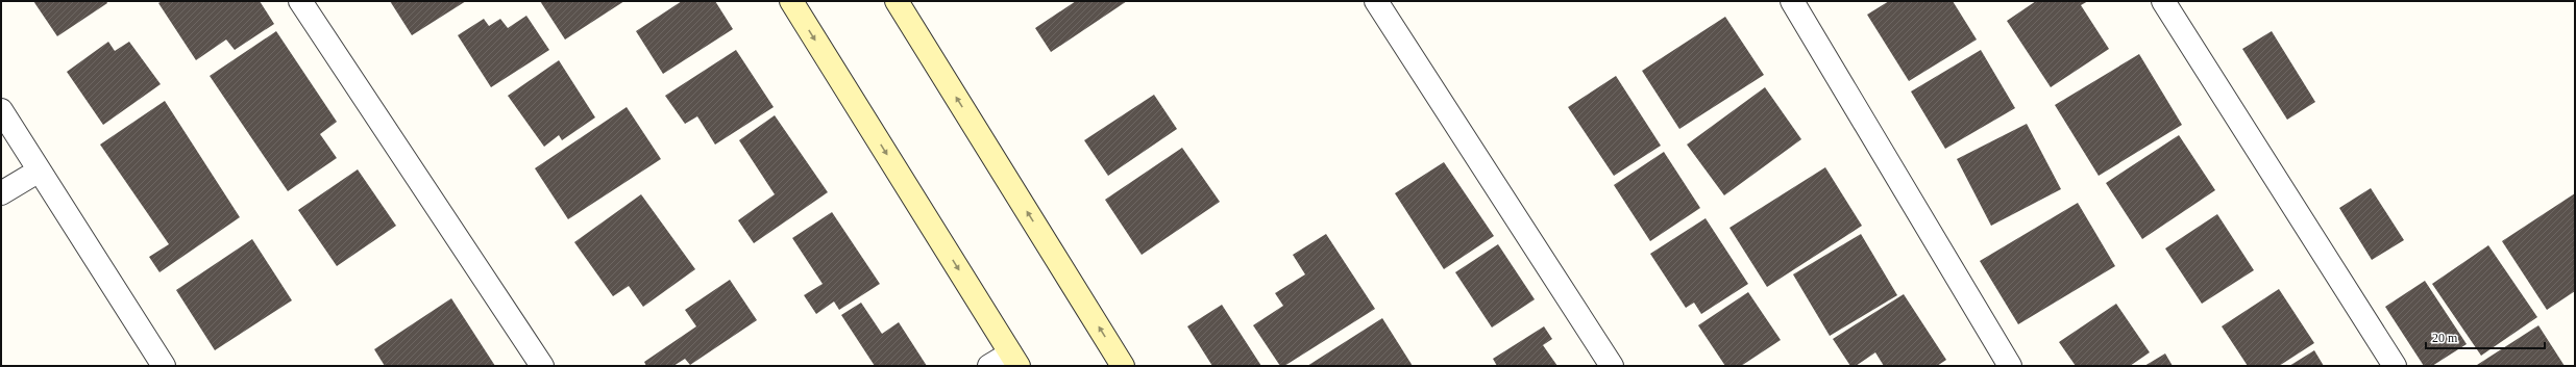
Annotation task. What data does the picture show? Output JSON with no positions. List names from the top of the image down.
{
  "scale_bar": "20 m"
}
